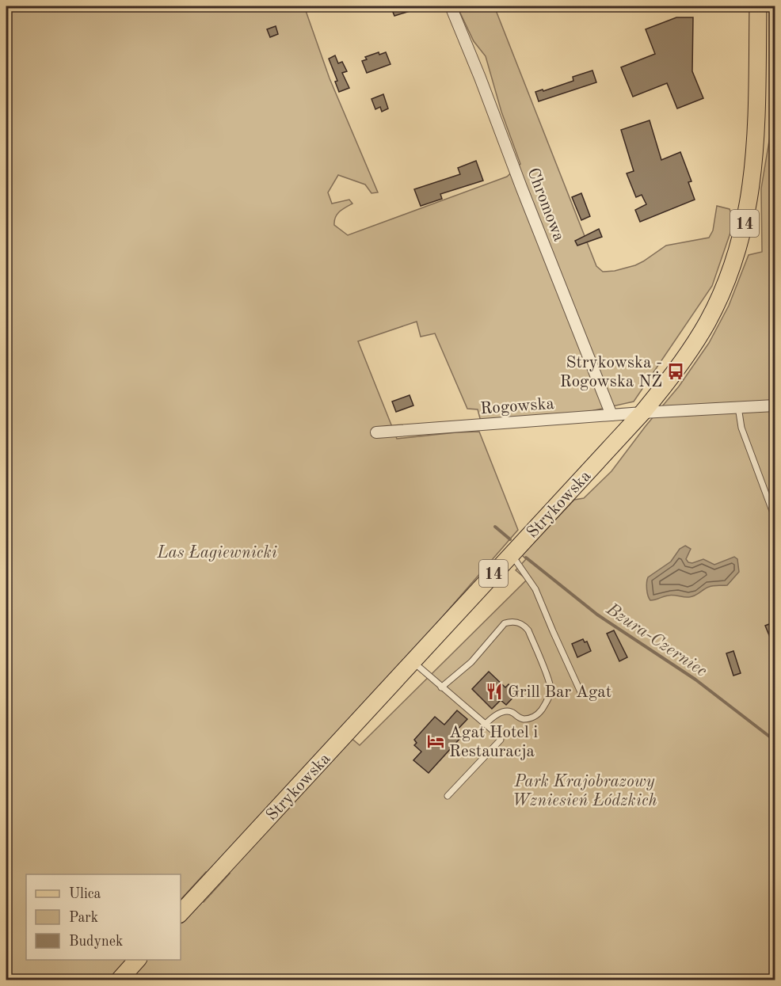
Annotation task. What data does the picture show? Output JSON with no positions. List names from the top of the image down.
{
  "streets": {
    "main road": ["14", "Strykowska"],
    "street": ["Chromowa", "Rogowska"]
  },
  "crossings": [
    ["Chromowa", "Rogowska"],
    ["Rogowska", "Strykowska"]
  ],
  "water": ["Bzura-Czerniec"],
  "parks": ["Las Łagiewnicki", "Park Krajobrazowy Wzniesień Łódzkich"],
  "places": {
    "bus stop": ["Strykowska - Rogowska NŻ"],
    "restaurant": ["Grill Bar Agat"],
    "hotel": ["Agat Hotel i Restauracja"]
  },
  "legend": ["Ulica", "Park", "Budynek"]
}
